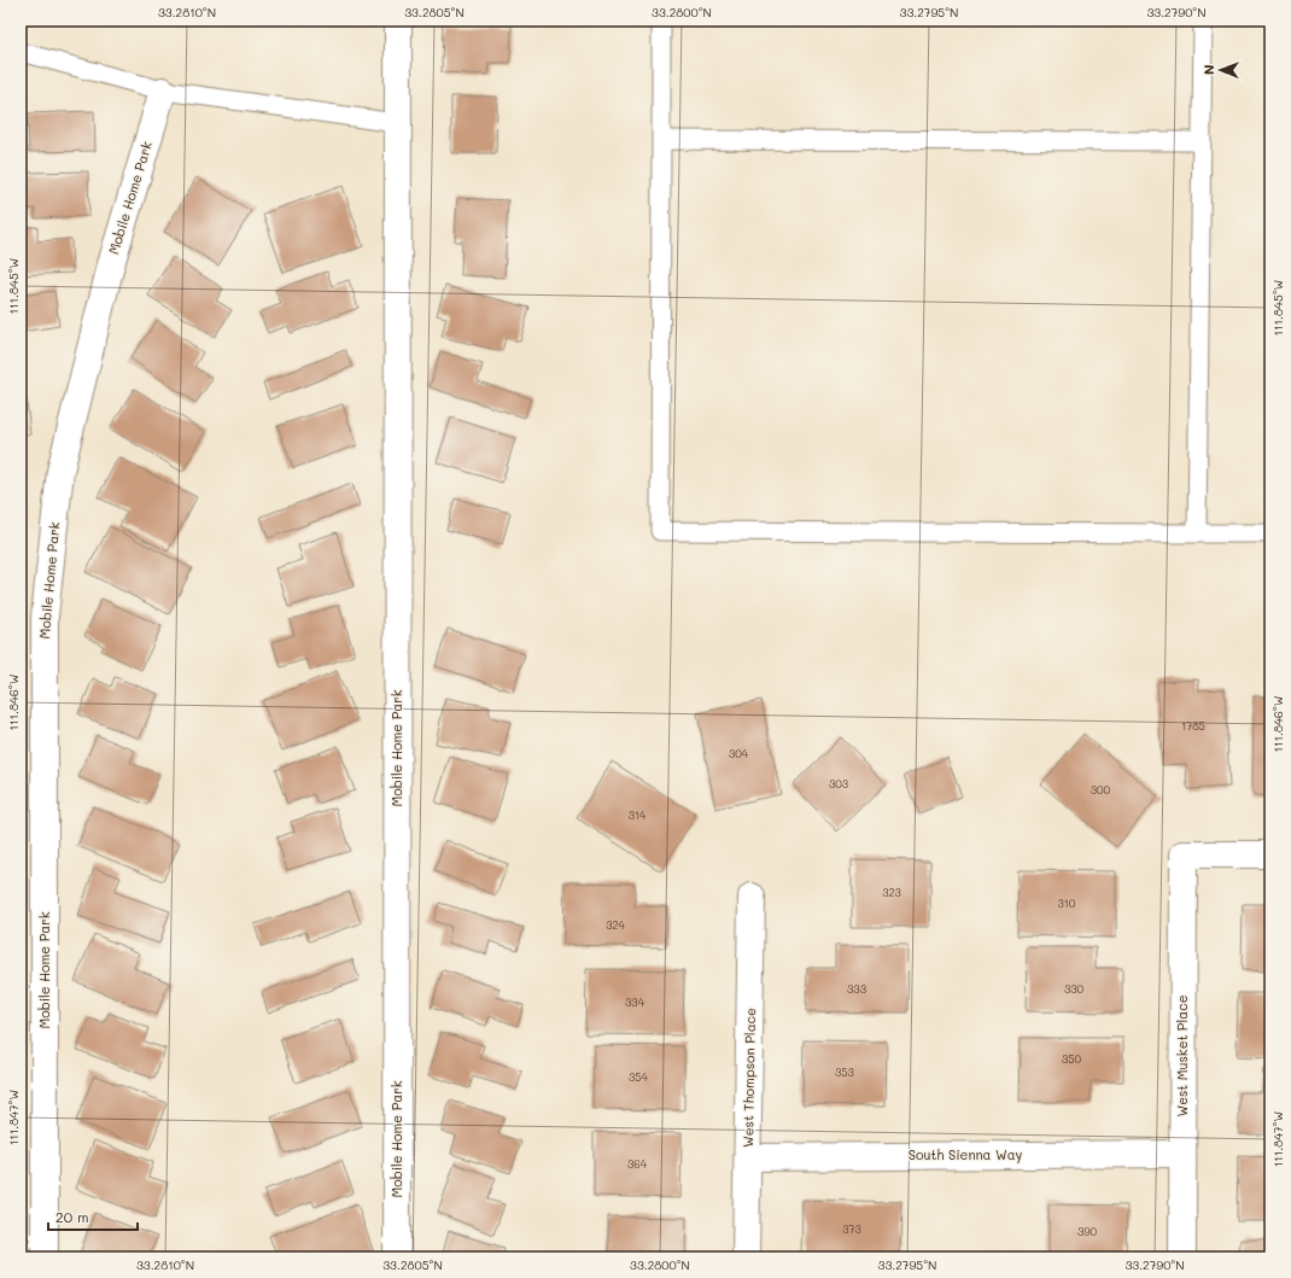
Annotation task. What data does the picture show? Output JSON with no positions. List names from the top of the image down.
{
  "streets": {
    "street": [
      "Mobile Home Park",
      "West Musket Place",
      "West Thompson Place",
      "South Sienna Way"
    ]
  },
  "crossings": [
    ["West Musket Place", "South Sienna Way"],
    ["West Thompson Place", "South Sienna Way"]
  ],
  "house_numbers": [
    "1785",
    "304",
    "303",
    "300",
    "314",
    "323",
    "310",
    "324",
    "333",
    "330",
    "334",
    "350",
    "353",
    "354",
    "364",
    "373",
    "390"
  ],
  "scale_bar": "20 m",
  "north": "left",
  "coordinates": [
    "33.2810°N",
    "33.2805°N",
    "33.2800°N",
    "33.2795°N",
    "33.2790°N",
    "111.845°W",
    "111.846°W",
    "111.847°W"
  ]
}
